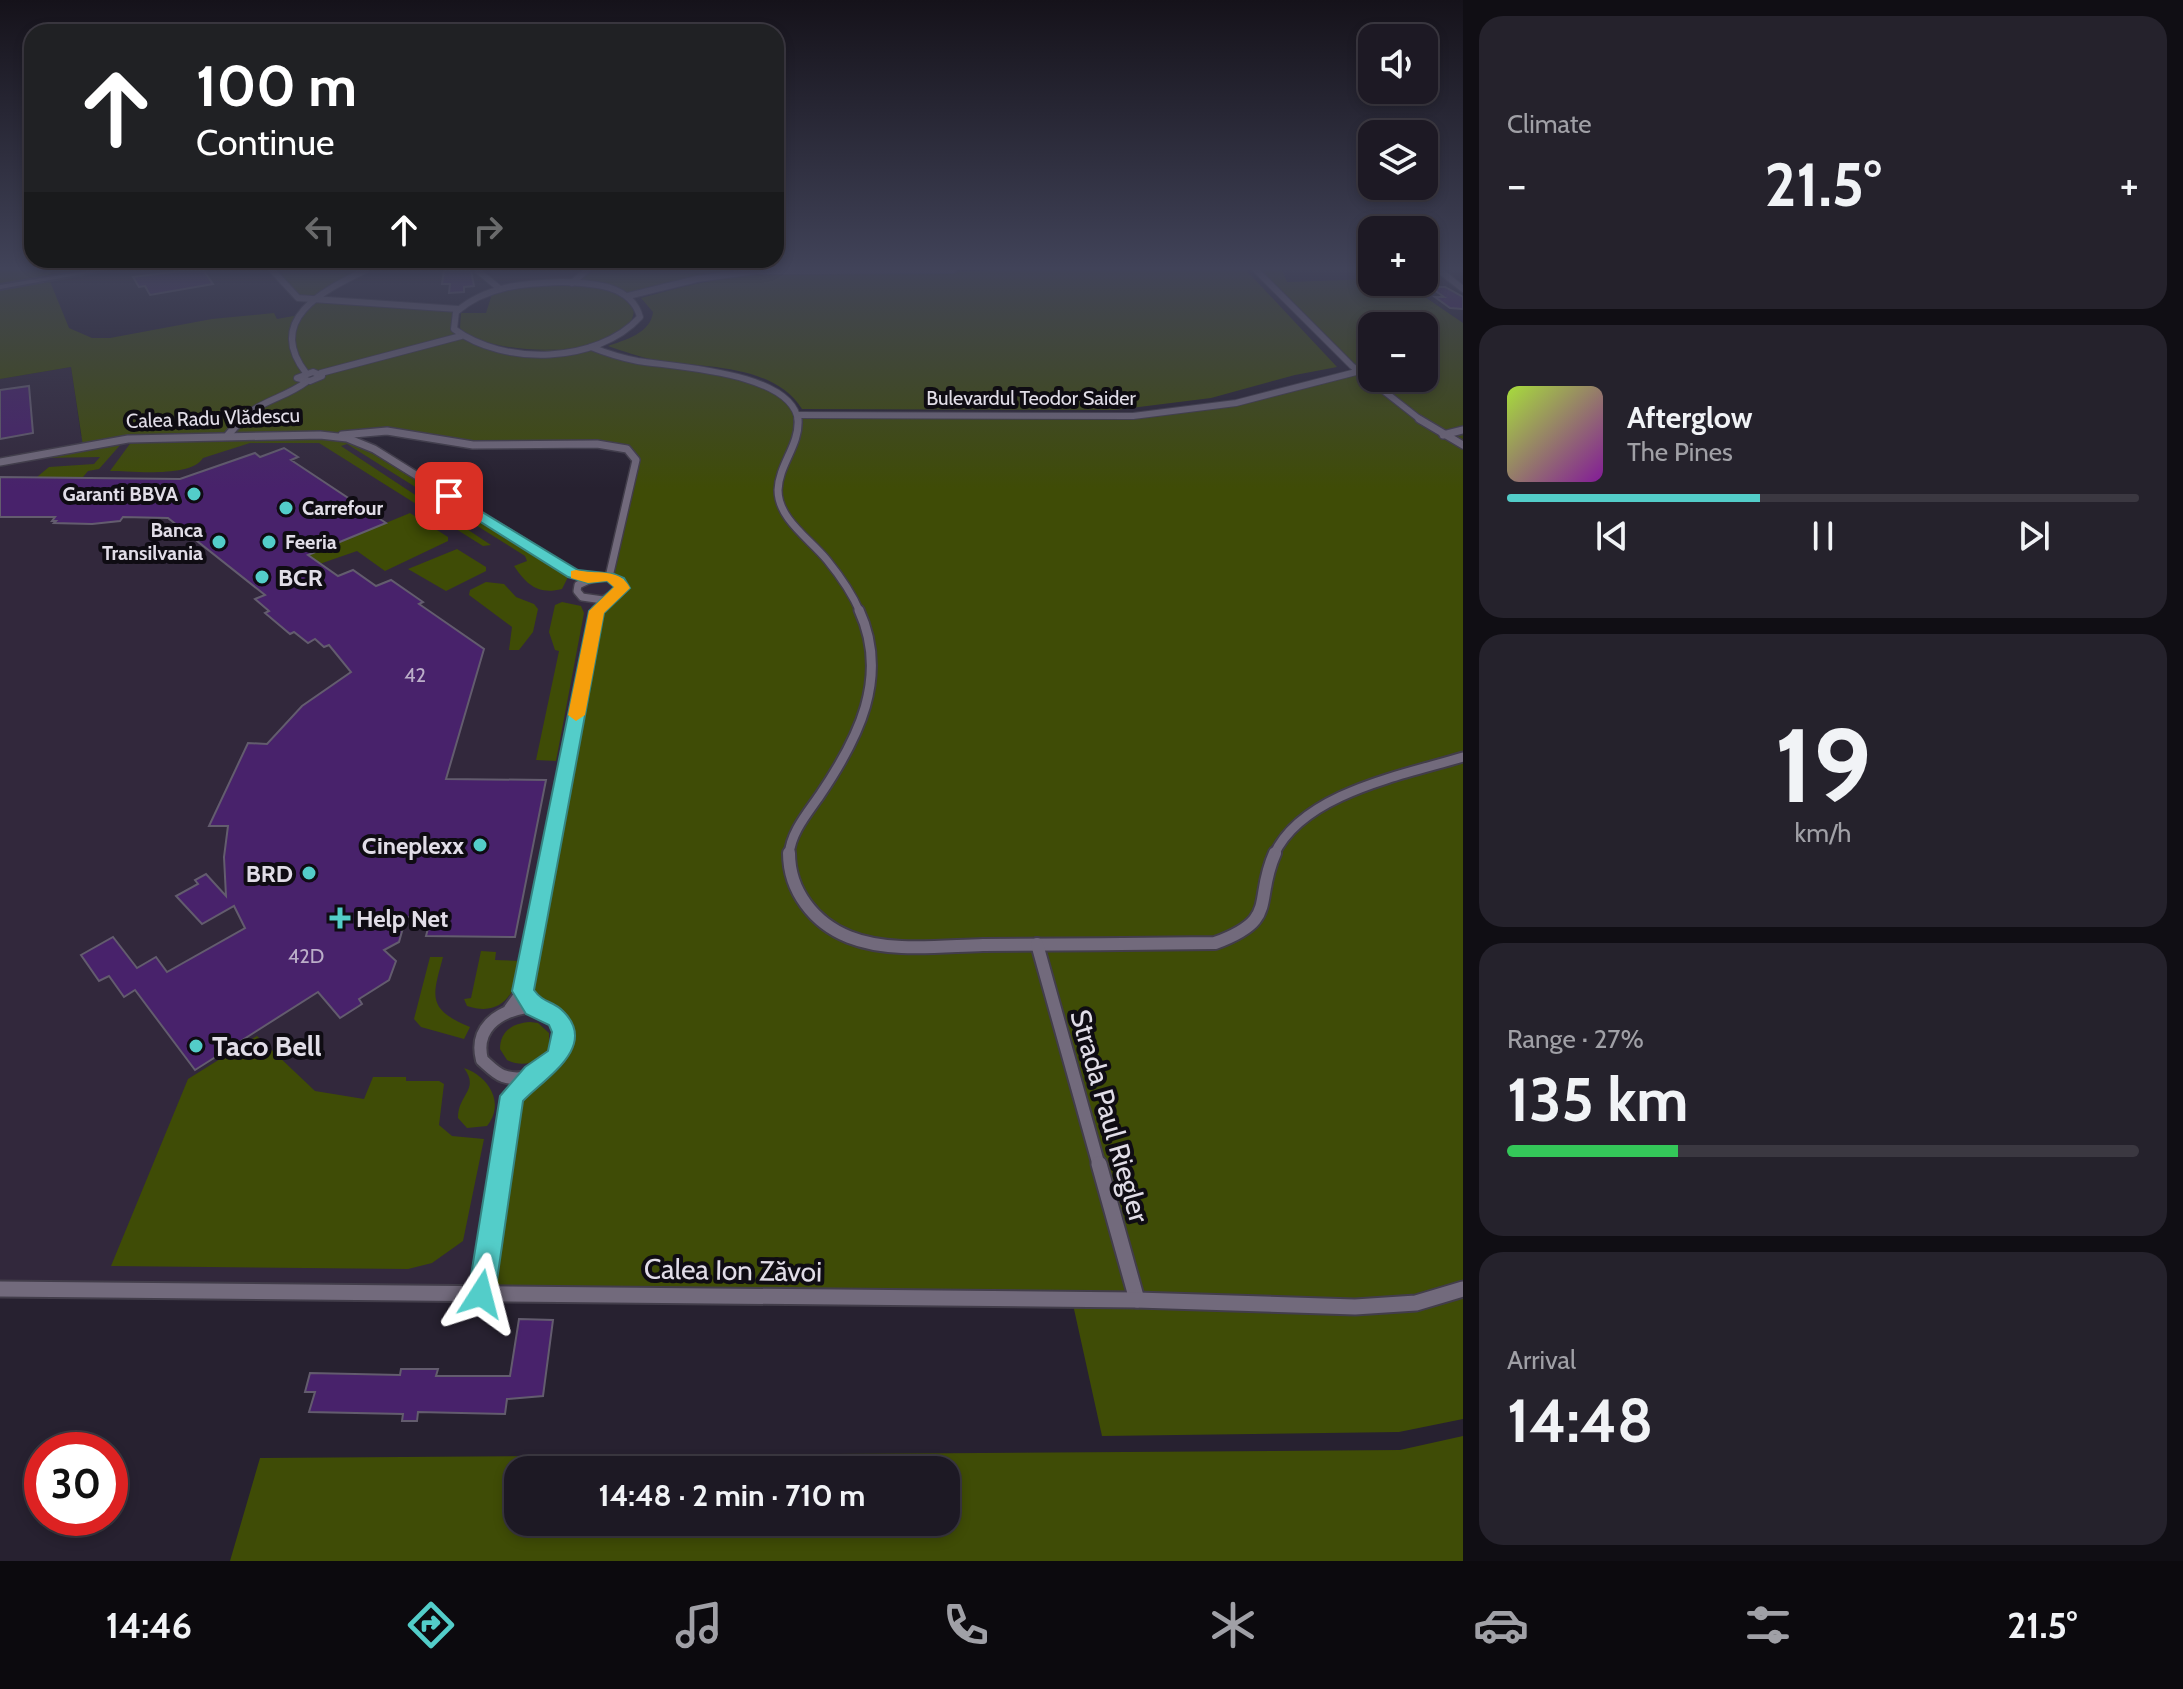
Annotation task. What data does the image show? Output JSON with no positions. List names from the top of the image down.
{
  "streets": {
    "street": [
      "Bulevardul Teodor Saider",
      "Calea Radu Vlădescu",
      "Strada Paul Riegler",
      "Calea Ion Zăvoi"
    ]
  },
  "crossings": [
    ["Strada Paul Riegler", "Calea Ion Zăvoi"]
  ],
  "places": {
    "other": [
      "Garanti BBVA",
      "Carrefour",
      "Banca Transilvania",
      "Feeria",
      "BCR",
      "Cineplexx",
      "BRD",
      "Taco Bell"
    ],
    "health": ["Help Net"]
  },
  "house_numbers": ["42", "42D"],
  "page": {
    "tile": [
      "Climate",
      ["19", "km/h"],
      ["Range · 27%", "135 km"],
      ["Arrival", "14:48"]
    ],
    "map_buttons": ["+", "−"],
    "turn": ["100 m", "Continue"],
    "heat": ["−", "21.5°", "+"],
    "song": ["Afterglow", "The Pines"],
    "limit": "30",
    "trip": "14:48 · 2 min · 710 m",
    "tabs": ["14:46", "21.5°"]
  }
}
